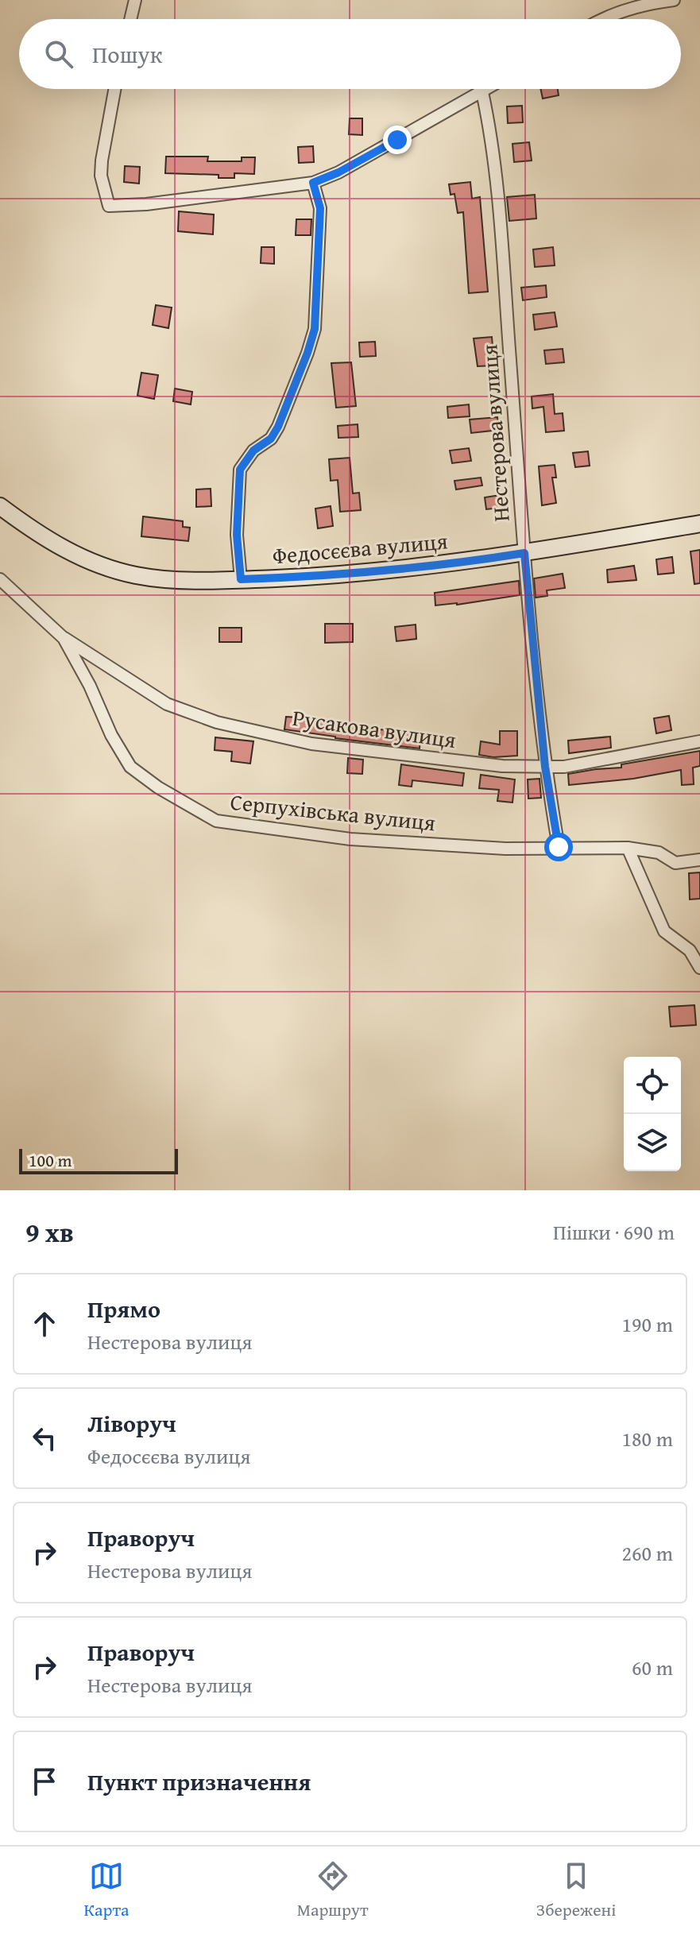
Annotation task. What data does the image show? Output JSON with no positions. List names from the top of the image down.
{
  "streets": {
    "main road": ["Федосєєва вулиця"],
    "street": ["Нестерова вулиця", "Русакова вулиця", "Серпухівська вулиця"]
  },
  "crossings": [
    ["Нестерова вулиця", "Федосєєва вулиця"],
    ["Нестерова вулиця", "Русакова вулиця"],
    ["Нестерова вулиця", "Серпухівська вулиця"],
    ["Русакова вулиця", "Серпухівська вулиця"]
  ],
  "scale_bar": "100 m",
  "page": {
    "search": "Пошук",
    "scale": "100 m",
    "heading": ["9 хв", "Пішки · 690 m"],
    "list": [
      ["Прямо", "Нестерова вулиця", "190 m"],
      ["Ліворуч", "Федосєєва вулиця", "180 m"],
      ["Праворуч", "Нестерова вулиця", "260 m"],
      ["Праворуч", "Нестерова вулиця", "60 m"],
      "Пункт призначення"
    ],
    "nav": ["Карта", "Маршрут", "Збережені"]
  }
}
